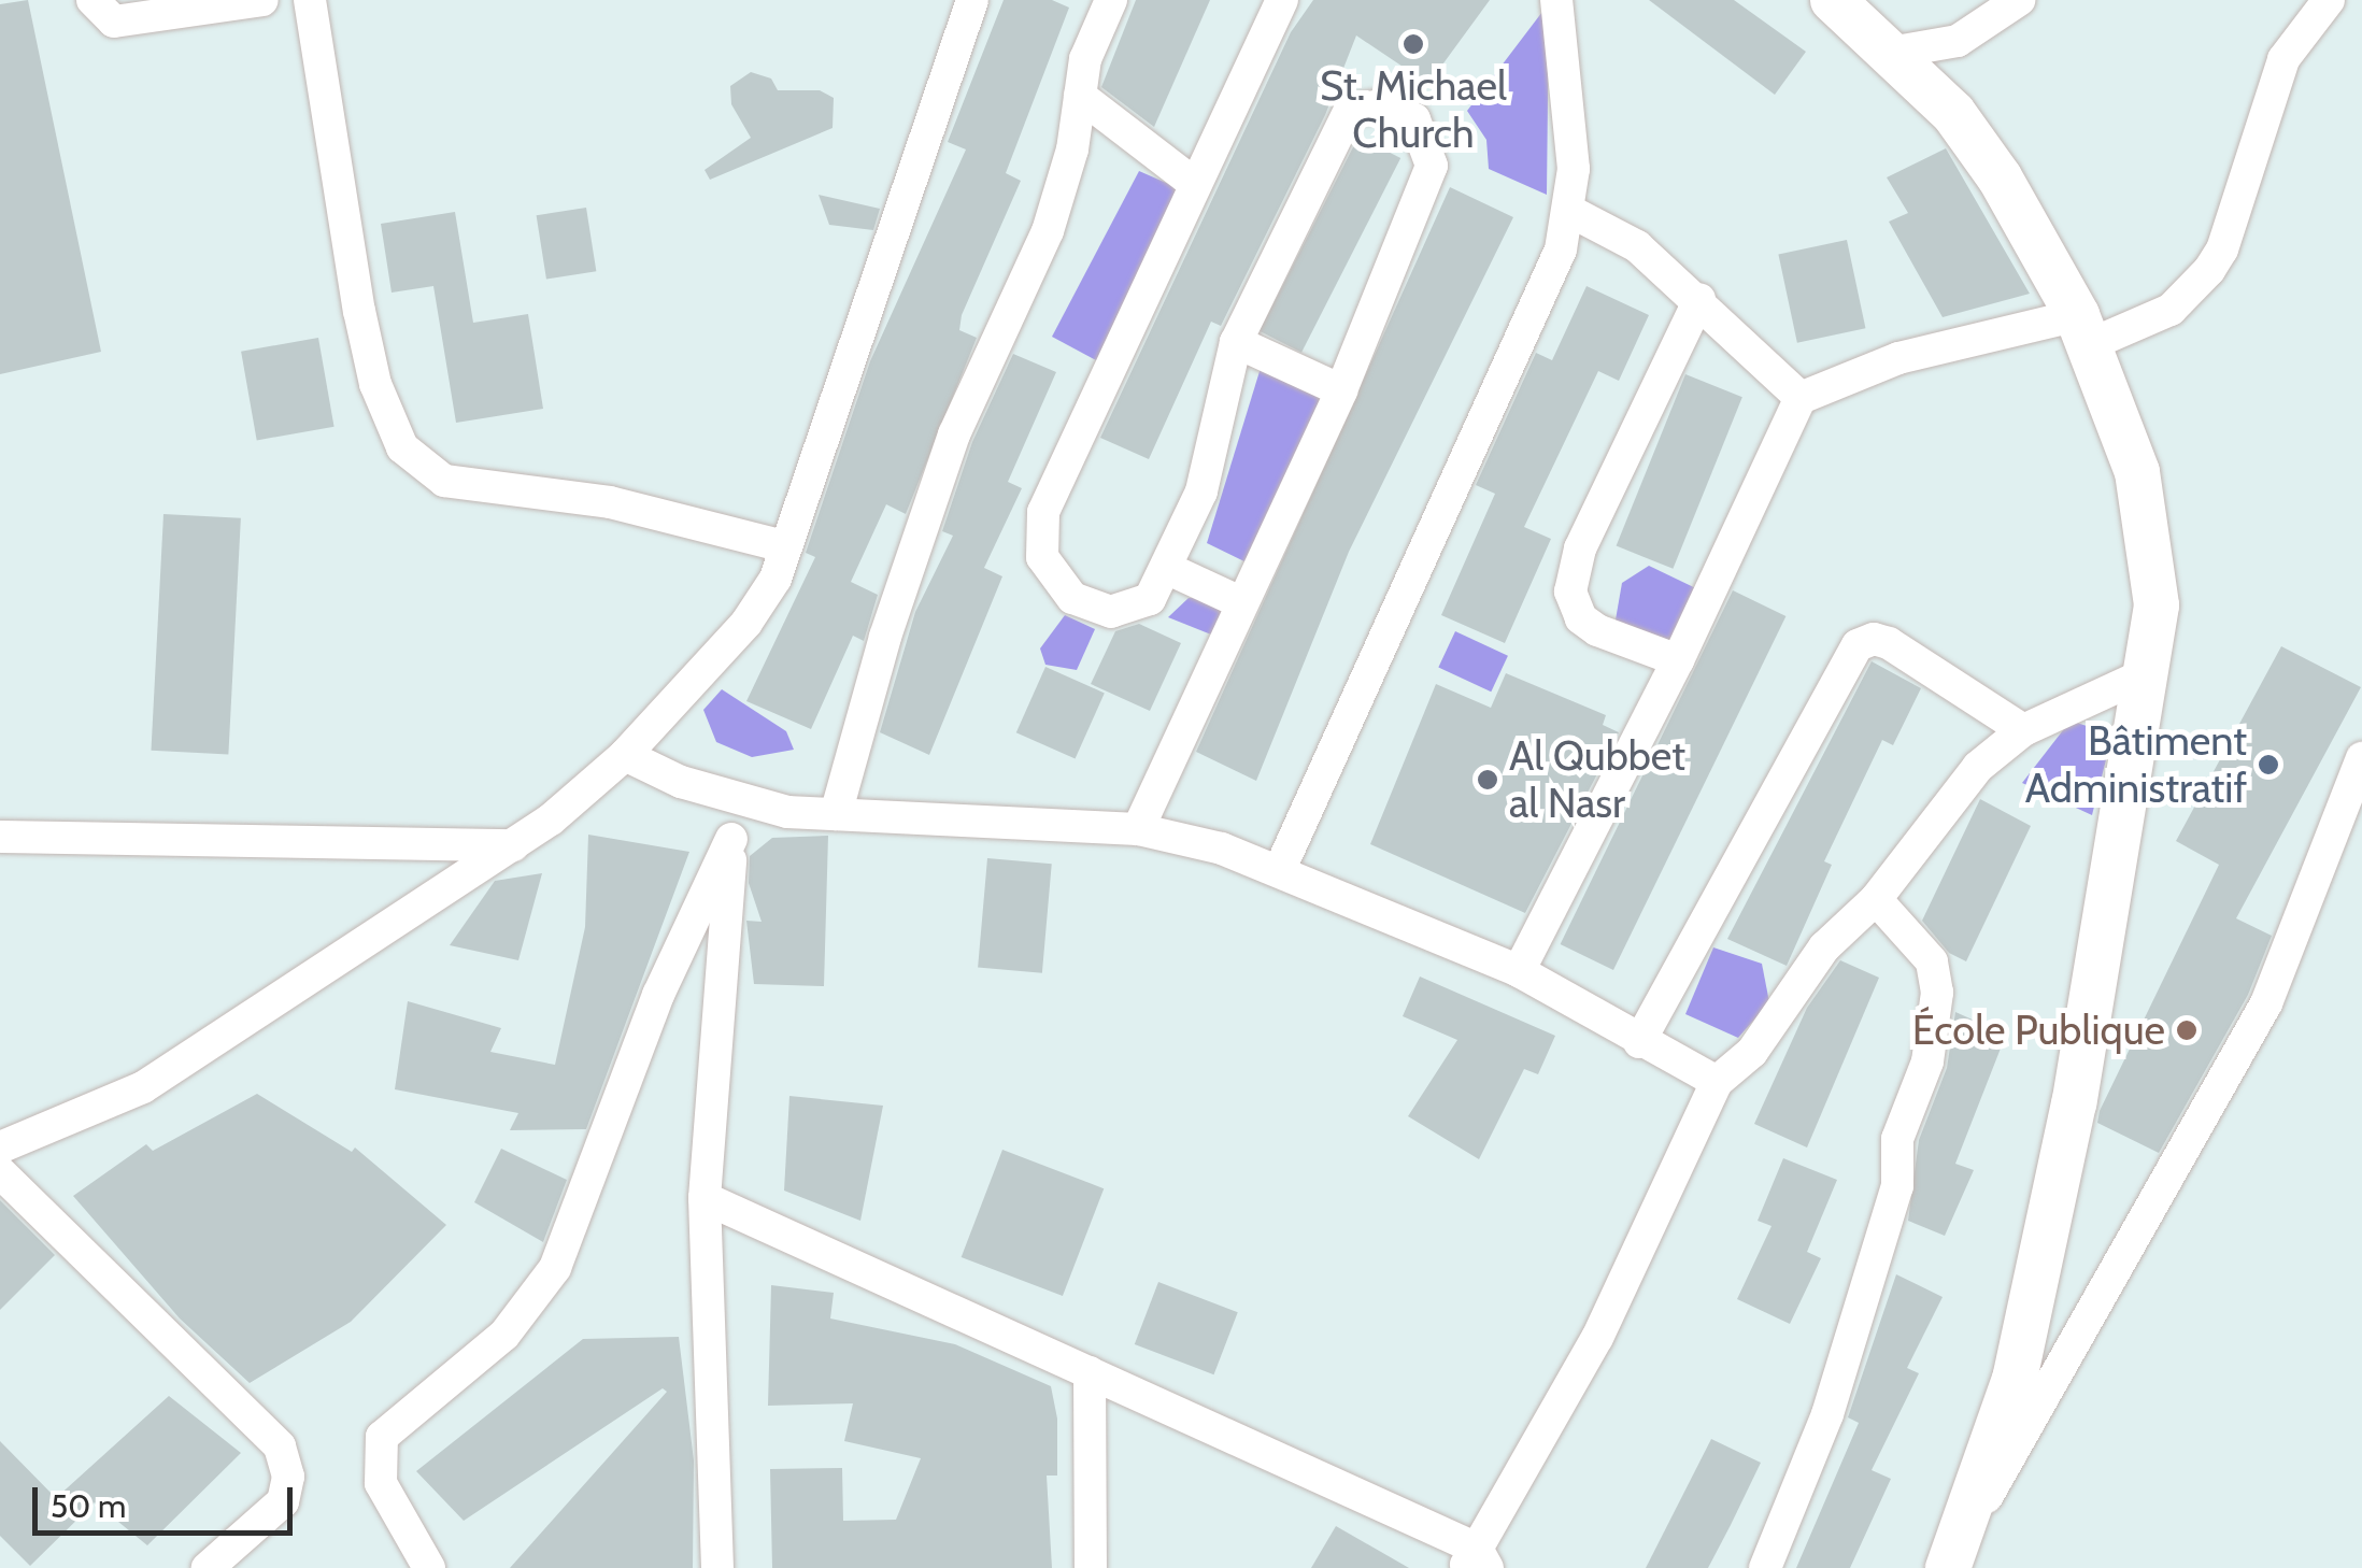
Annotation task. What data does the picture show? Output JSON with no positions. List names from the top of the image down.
{
  "places": [
    "St. Michael Church",
    "Bâtiment Administratif",
    "Al Qubbet al Nasr",
    "École Publique"
  ],
  "scale_bar": "50 m"
}
